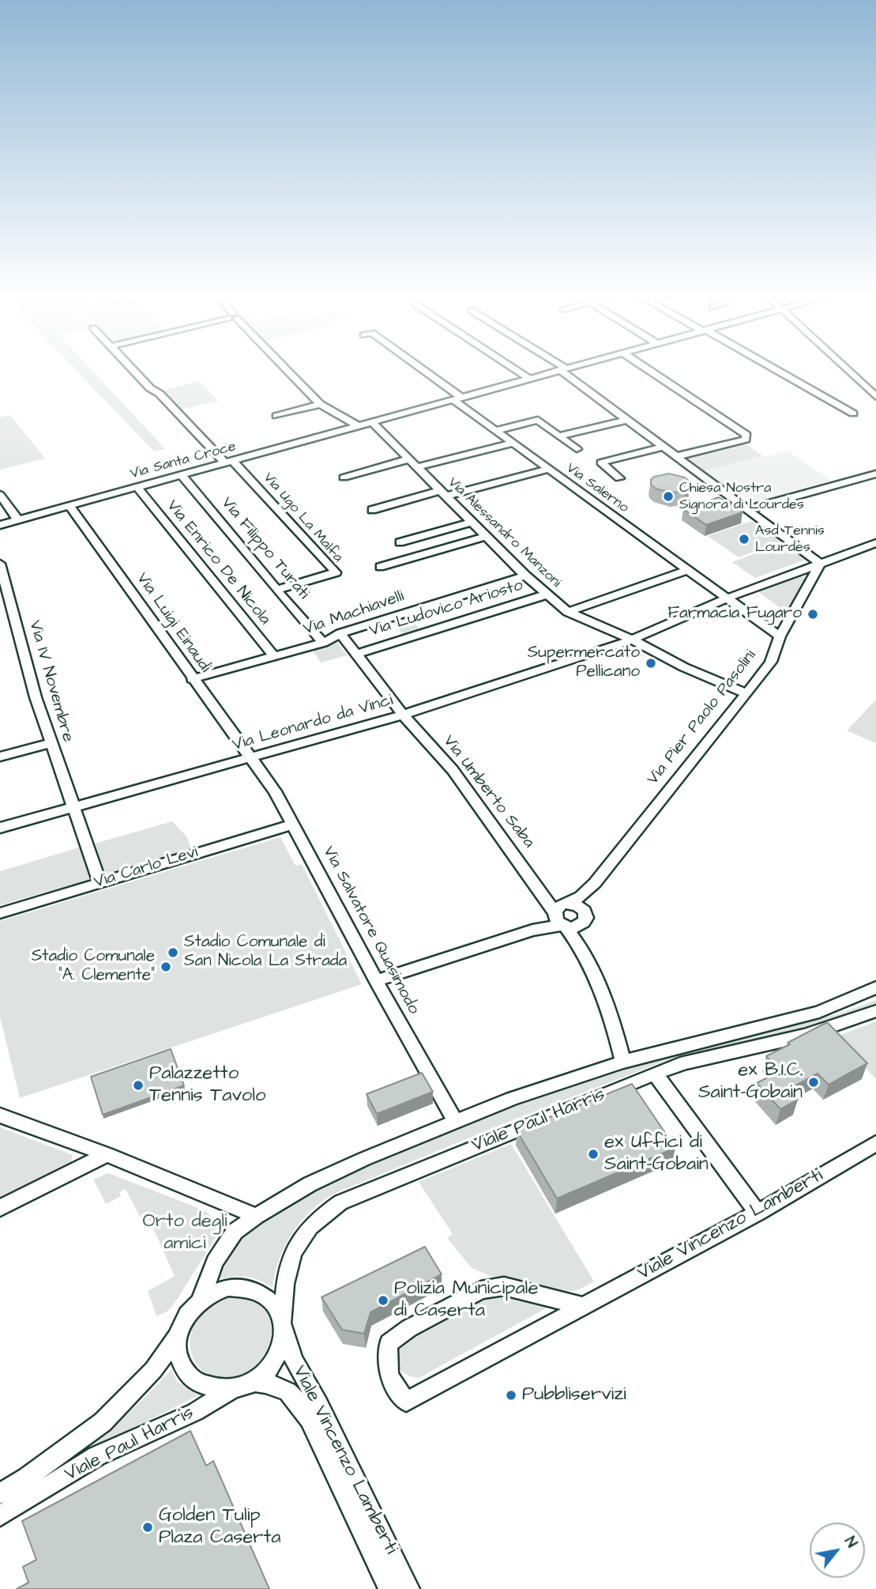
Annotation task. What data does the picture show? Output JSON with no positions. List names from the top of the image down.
{
  "streets": {
    "street": [
      "Via Santa Croce",
      "Via Salerno",
      "Via Ugo La Malfa",
      "Via Alessandro Manzoni",
      "Via Filippo Turati",
      "Via Enrico De Nicola",
      "Via Ludovico Ariosto",
      "Via Machiavelli",
      "Via Luigi Einaudi",
      "Via IV Novembre",
      "Via Pier Paolo Pasolini",
      "Via Leonardo da Vinci",
      "Via Umberto Saba",
      "Via Carlo Levi",
      "Via Salvatore Quasimodo",
      "Viale Paul Harris",
      "Viale Vincenzo Lamberti"
    ]
  },
  "crossings": [
    ["Via Santa Croce", "Via Salerno"],
    ["Via Santa Croce", "Via Ugo La Malfa"],
    ["Via Santa Croce", "Via Alessandro Manzoni"],
    ["Via Santa Croce", "Via Filippo Turati"],
    ["Via Santa Croce", "Via Enrico De Nicola"],
    ["Via Santa Croce", "Via Luigi Einaudi"],
    ["Via Salerno", "Via Pier Paolo Pasolini"],
    ["Via Salerno", "Via Leonardo da Vinci"],
    ["Via Ugo La Malfa", "Via Filippo Turati"],
    ["Via Alessandro Manzoni", "Via Ludovico Ariosto"],
    ["Via Alessandro Manzoni", "Via Machiavelli"],
    ["Via Alessandro Manzoni", "Via Pier Paolo Pasolini"],
    ["Via Alessandro Manzoni", "Via Leonardo da Vinci"],
    ["Via Filippo Turati", "Via Machiavelli"],
    ["Via Enrico De Nicola", "Via Machiavelli"],
    ["Via Ludovico Ariosto", "Via Umberto Saba"],
    ["Via Machiavelli", "Via Luigi Einaudi"],
    ["Via Machiavelli", "Via Umberto Saba"],
    ["Via Luigi Einaudi", "Via Leonardo da Vinci"],
    ["Via Luigi Einaudi", "Via Salvatore Quasimodo"],
    ["Via IV Novembre", "Via Leonardo da Vinci"],
    ["Via IV Novembre", "Via Carlo Levi"],
    ["Via Pier Paolo Pasolini", "Via Leonardo da Vinci"],
    ["Via Pier Paolo Pasolini", "Via Umberto Saba"],
    ["Via Pier Paolo Pasolini", "Viale Paul Harris"],
    ["Via Leonardo da Vinci", "Via Umberto Saba"],
    ["Via Leonardo da Vinci", "Via Salvatore Quasimodo"],
    ["Via Carlo Levi", "Via Salvatore Quasimodo"],
    ["Via Salvatore Quasimodo", "Viale Paul Harris"],
    ["Viale Paul Harris", "Viale Vincenzo Lamberti"]
  ],
  "parks": ["Orto degli amici"],
  "places": [
    "Chiesa Nostra Signora di Lourdes",
    "Asd Tennis Lourdes",
    "Farmacia Fugaro",
    "Supermercato Pellicano",
    "Stadio Comunale di San Nicola La Strada",
    "Stadio Comunale \"A. Clemente\"",
    "ex B.I.C. Saint-Gobain",
    "Palazzetto Tennis Tavolo",
    "ex Uffici di Saint-Gobain",
    "Polizia Municipale di Caserta",
    "Pubbliservizi",
    "Golden Tulip Plaza Caserta"
  ],
  "north": "top right"
}
